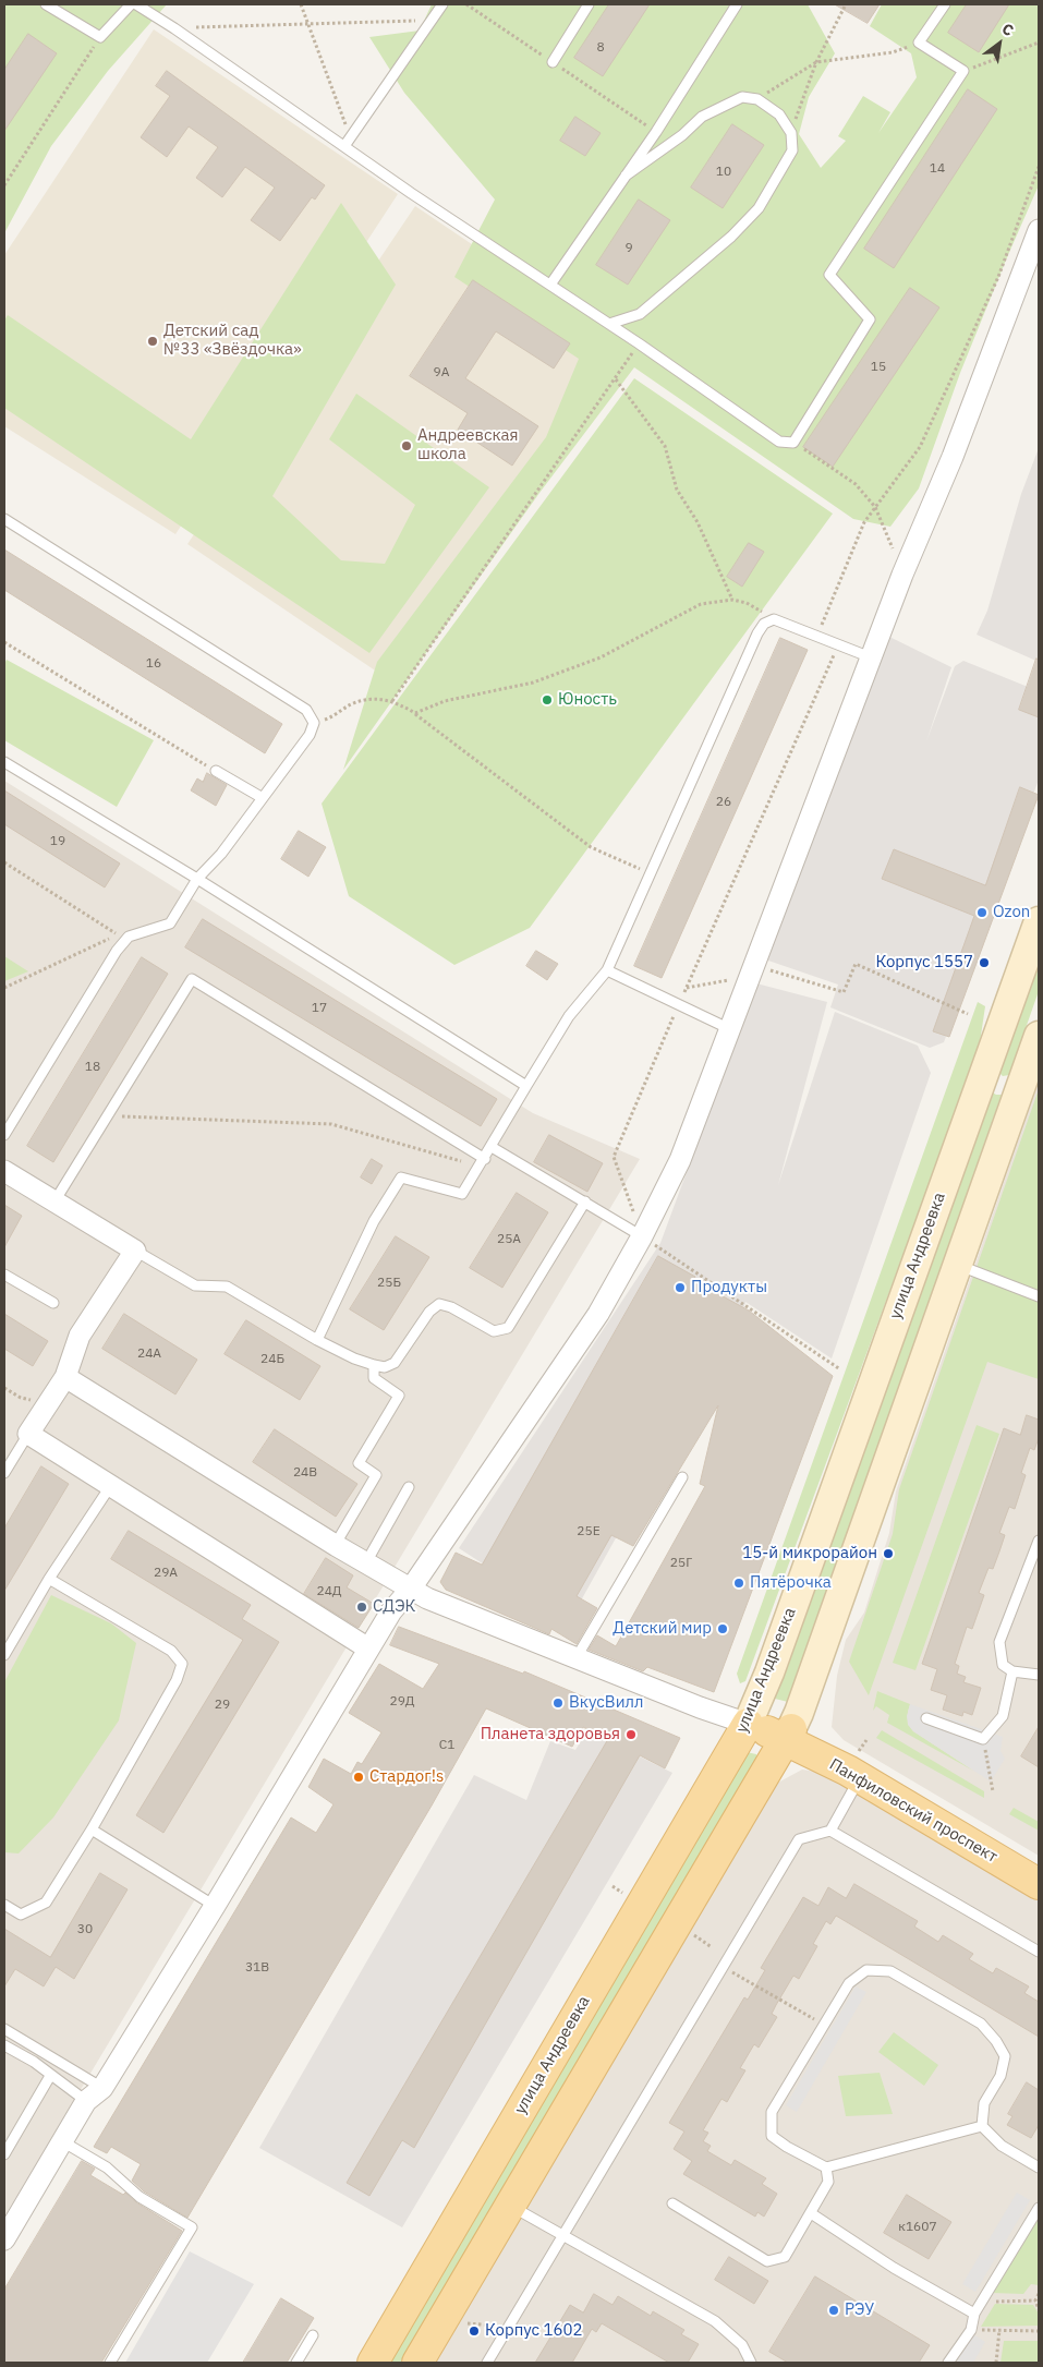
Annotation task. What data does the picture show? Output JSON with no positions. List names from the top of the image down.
{
  "streets": {
    "main road": ["улица Андреевка", "Панфиловский проспект"]
  },
  "places": [
    "Детский сад №33 «Звёздочка»",
    "Андреевская школа",
    "Юность",
    "Ozon",
    "Корпус 1557",
    "Продукты",
    "15-й микрорайон",
    "Пятёрочка",
    "СДЭК",
    "Детский мир",
    "ВкусВилл",
    "Планета здоровья",
    "Стардог!s",
    "РЭУ",
    "Корпус 1602"
  ],
  "house_numbers": [
    "8",
    "14",
    "10",
    "9",
    "15",
    "9А",
    "16",
    "26",
    "19",
    "17",
    "18",
    "25А",
    "25Б",
    "24А",
    "24Б",
    "24В",
    "25Е",
    "25Г",
    "29А",
    "24Д",
    "29Д",
    "29",
    "С1",
    "30",
    "31В",
    "к1607"
  ],
  "north": "top right"
}
